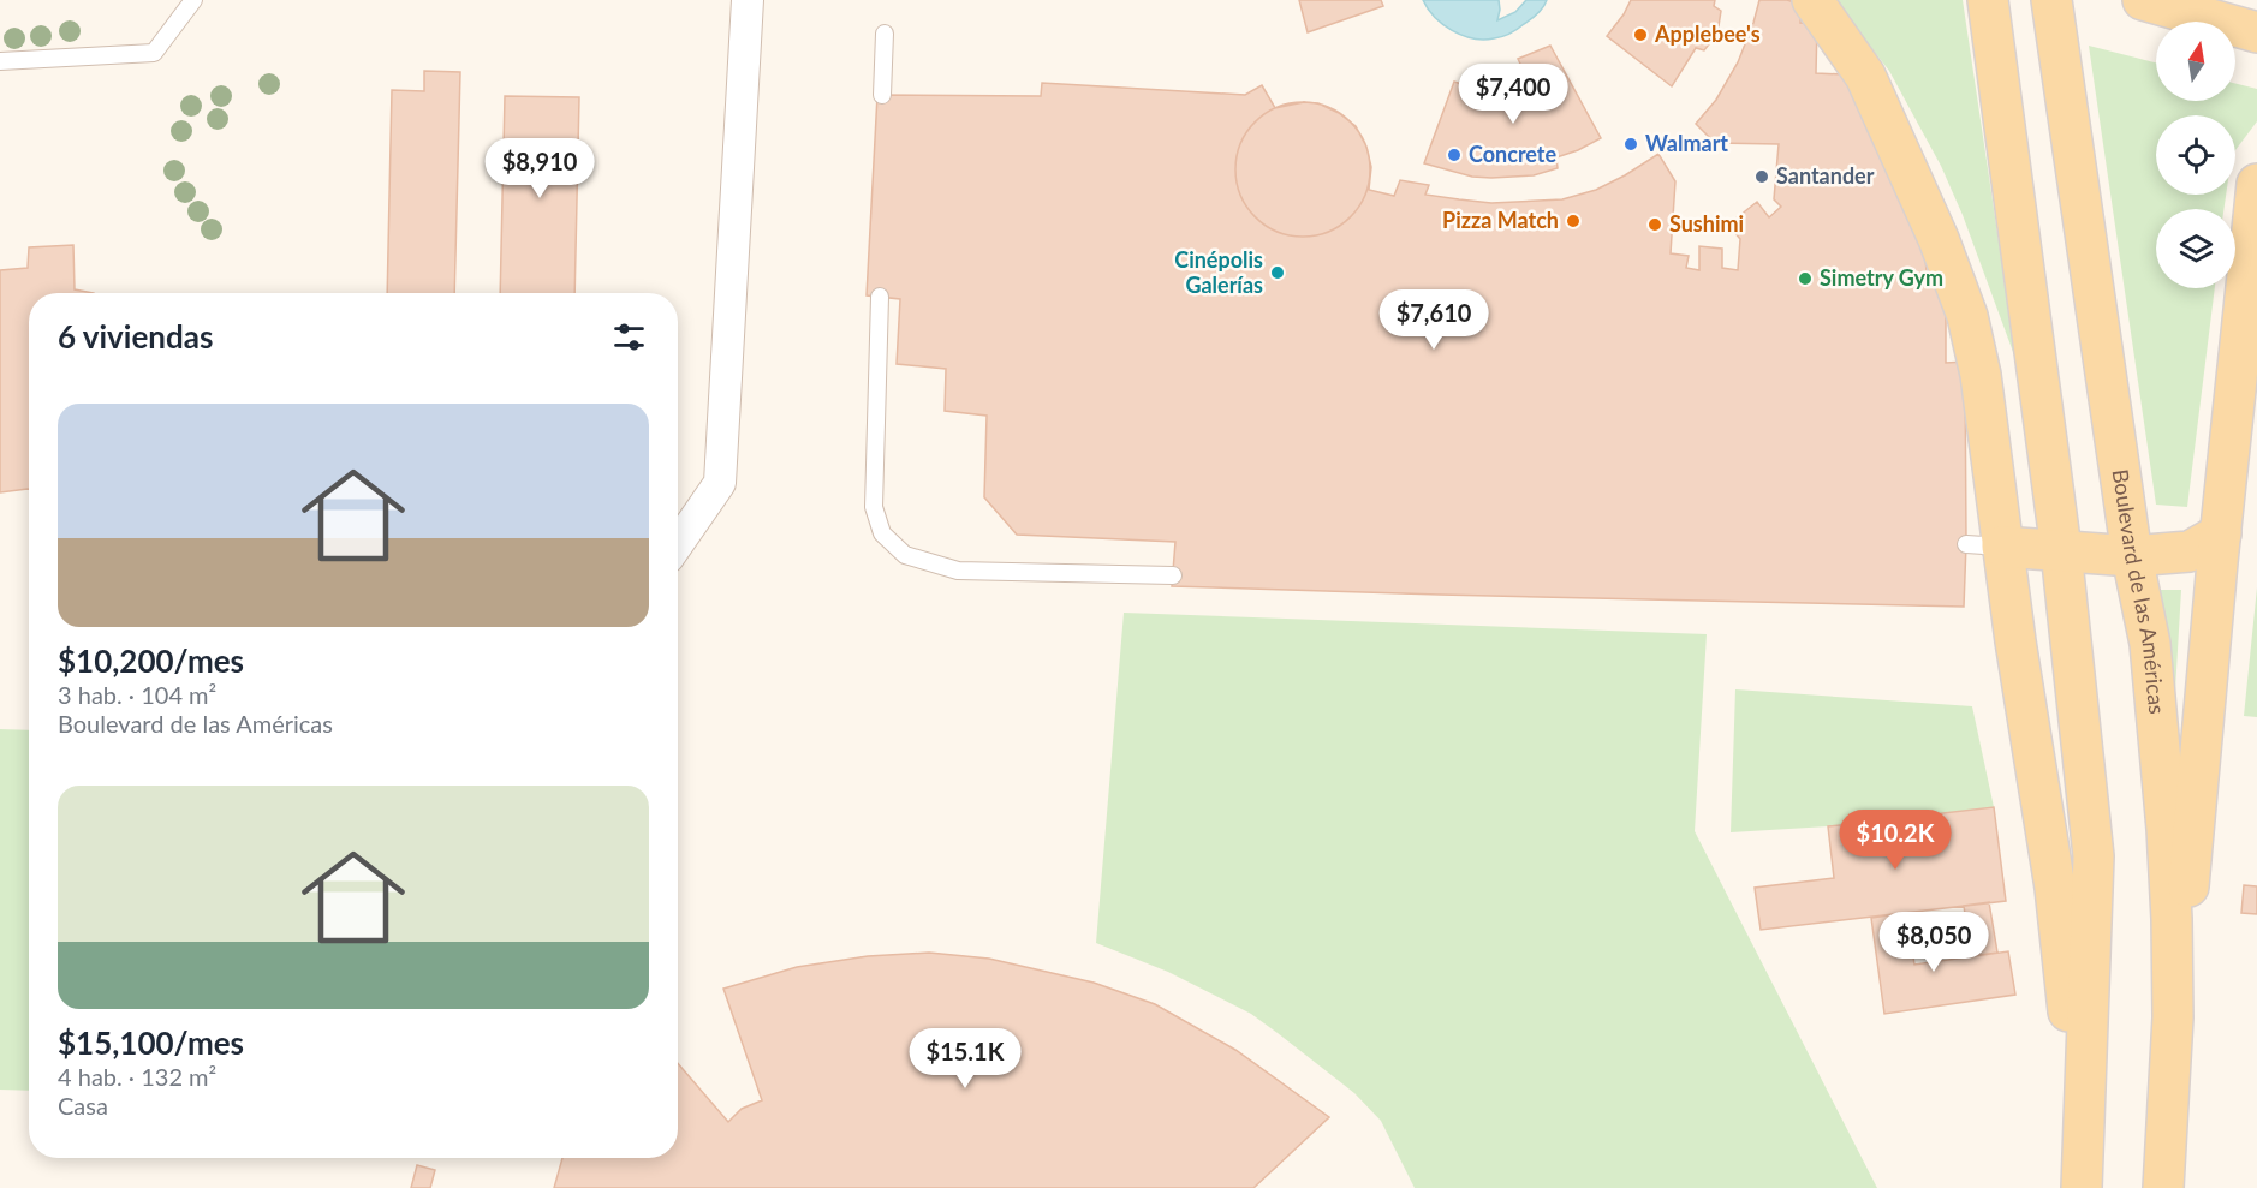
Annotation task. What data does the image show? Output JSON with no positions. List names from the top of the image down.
{
  "streets": {
    "main road": ["Boulevard de las Américas"]
  },
  "places": [
    "Applebee's",
    "Walmart",
    "Concrete",
    "Santander",
    "Pizza Match",
    "Sushimi",
    "Cinépolis Galerías",
    "Simetry Gym"
  ],
  "north": "top",
  "page": {
    "price": [
      "$7,400",
      "$8,910",
      "$7,610",
      "$10.2K",
      "$8,050",
      "$15.1K"
    ],
    "heading": "6 viviendas",
    "list": [
      {
        "name": "$10,200/mes",
        "note": "3 hab. · 104 m² · Boulevard de las Américas"
      },
      {
        "name": "$15,100/mes",
        "note": "4 hab. · 132 m² · Casa"
      }
    ]
  }
}
